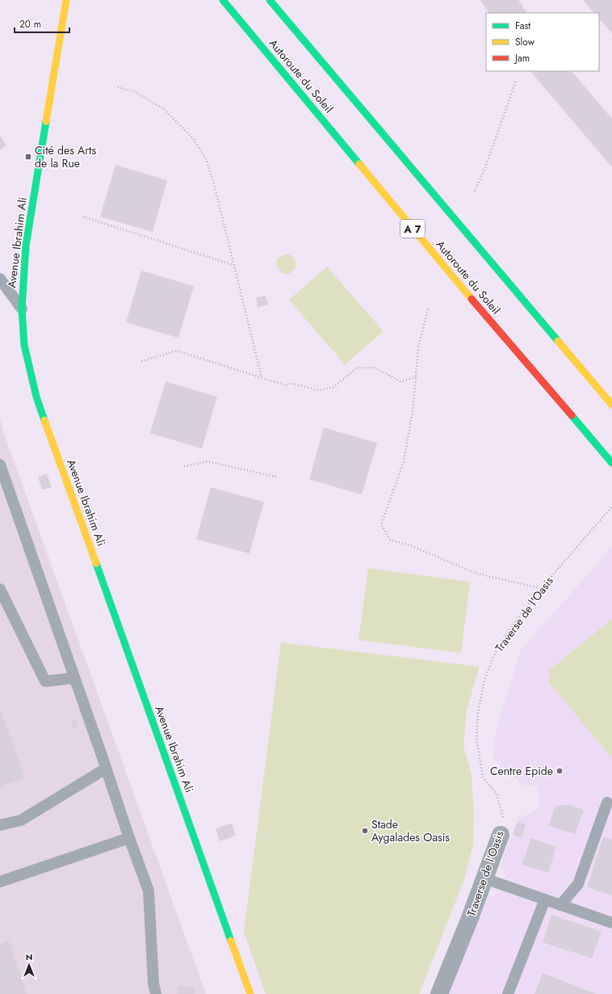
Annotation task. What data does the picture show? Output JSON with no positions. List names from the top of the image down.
{
  "streets": {
    "main road": ["Autoroute du Soleil", "A 7", "Avenue Ibrahim Ali"],
    "street": ["Traverse de l'Oasis"]
  },
  "places": {
    "transit": ["Cité des Arts de la Rue"],
    "other": ["Centre Epide", "Stade Aygalades Oasis"]
  },
  "legend": ["Fast", "Slow", "Jam"],
  "scale_bar": "20 m",
  "north": "top"
}
